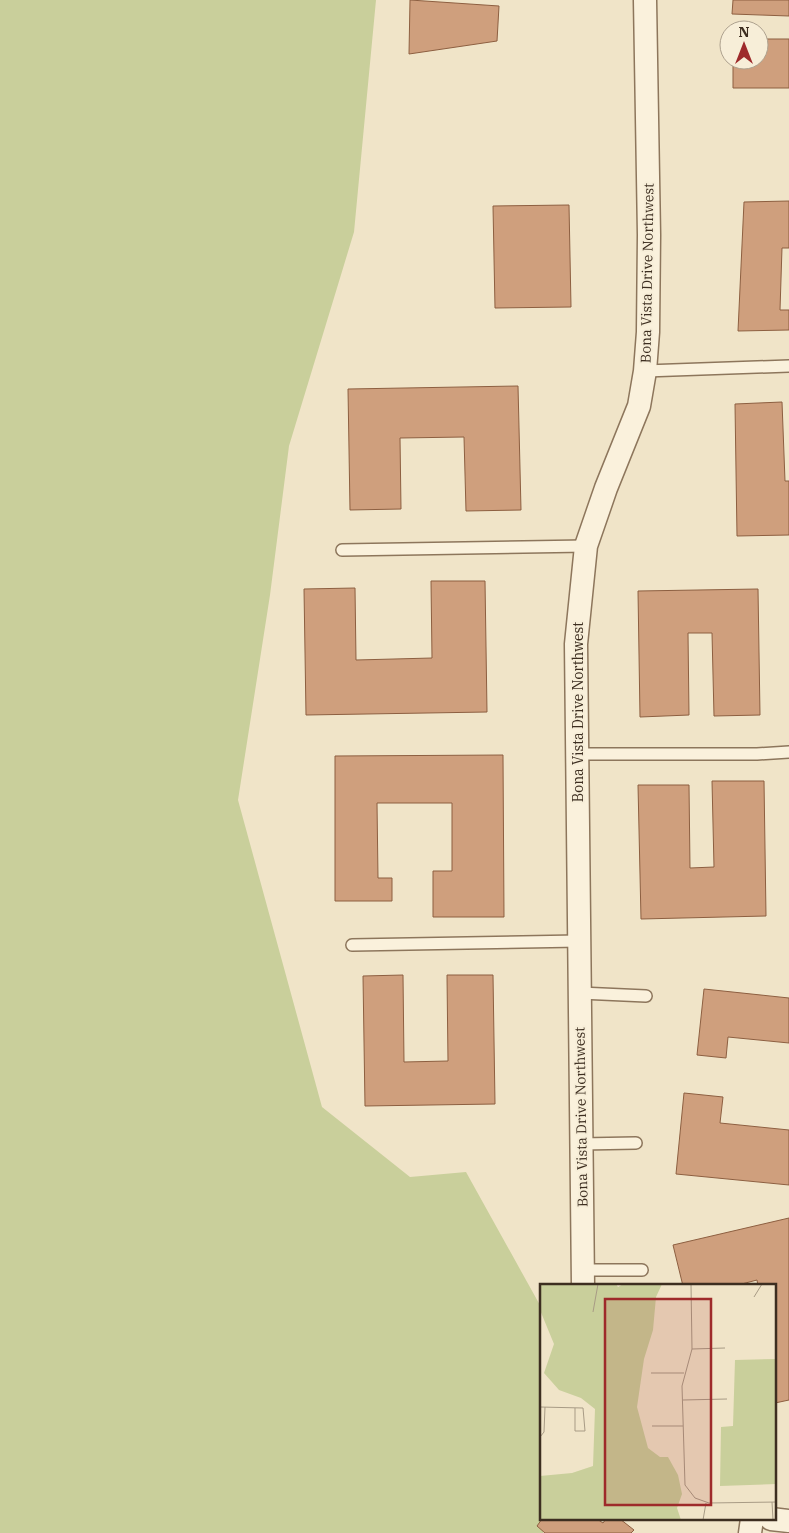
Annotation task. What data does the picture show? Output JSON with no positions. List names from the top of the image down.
{
  "streets": {
    "street": ["Bona Vista Drive Northwest"]
  },
  "north": "top"
}
